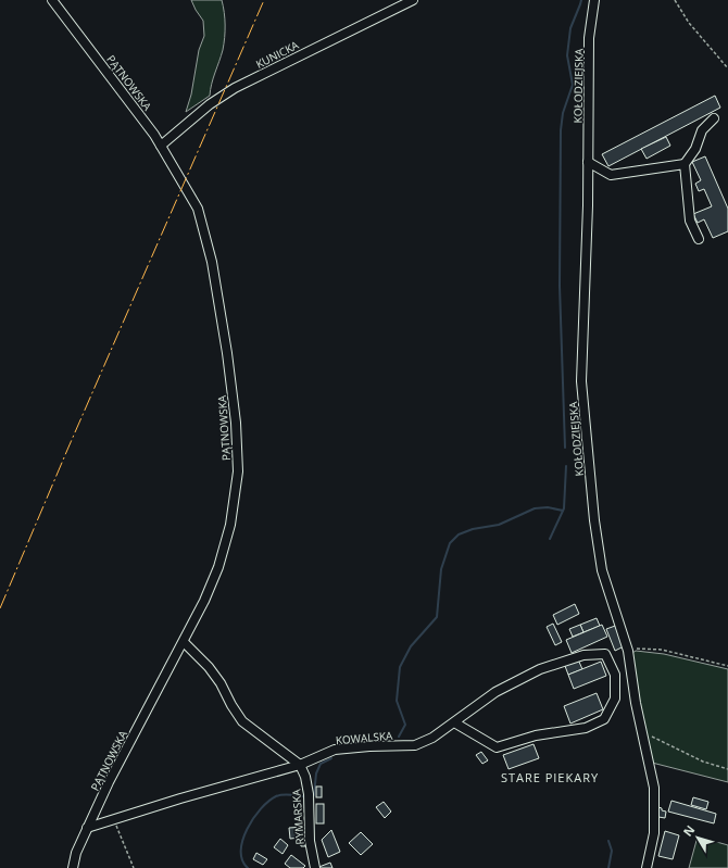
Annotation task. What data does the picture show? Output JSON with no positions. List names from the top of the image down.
{
  "streets": {
    "street": [
      "KUNICKA",
      "PĄTNOWSKA",
      "KOŁODZIEJSKA",
      "KOWALSKA",
      "RYMARSKA"
    ]
  },
  "crossings": [
    ["KUNICKA", "PĄTNOWSKA"],
    ["PĄTNOWSKA", "KOWALSKA"],
    ["KOWALSKA", "RYMARSKA"]
  ],
  "districts": ["STARE PIEKARY"],
  "north": "top left"
}
